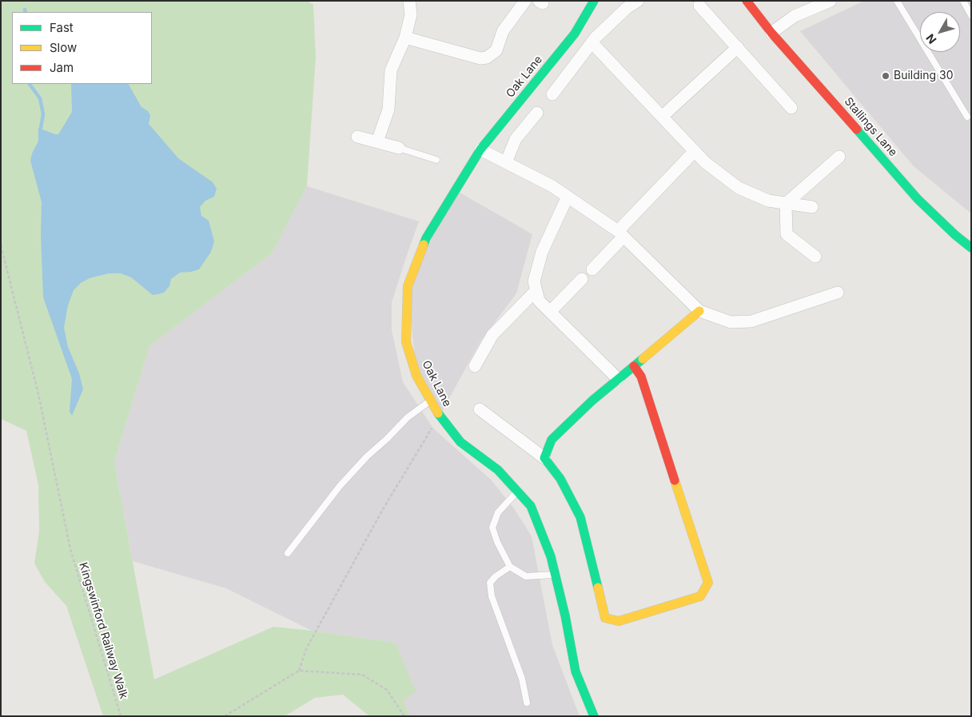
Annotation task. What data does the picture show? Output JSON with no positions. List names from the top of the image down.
{
  "streets": {
    "street": ["Oak Lane", "Stallings Lane"],
    "path": ["Kingswinford Railway Walk"]
  },
  "places": ["Building 30"],
  "legend": ["Fast", "Slow", "Jam"],
  "north": "bottom left"
}
